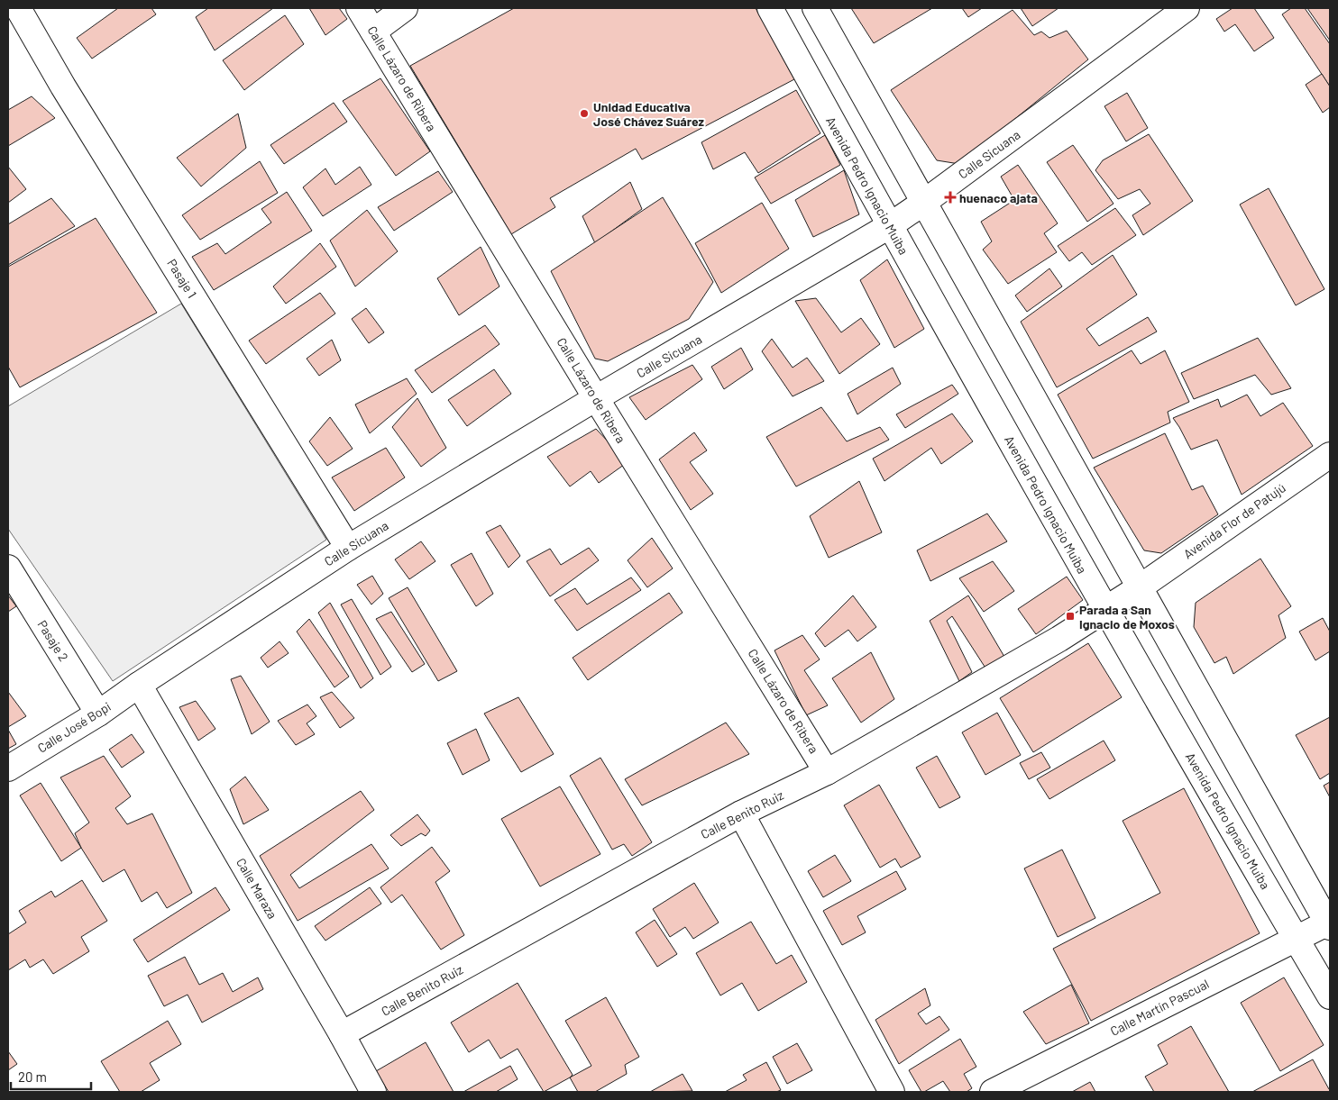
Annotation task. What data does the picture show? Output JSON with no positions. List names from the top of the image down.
{
  "streets": {
    "street": [
      "Calle Lázaro de Ribera",
      "Calle Sicuana",
      "Avenida Pedro Ignacio Muiba",
      "Pasaje 1",
      "Avenida Flor de Patujú",
      "Pasaje 2",
      "Calle José Bopi",
      "Calle Benito Ruiz",
      "Calle Maraza",
      "Calle Martín Pascual"
    ]
  },
  "crossings": [
    ["Calle Lázaro de Ribera", "Calle Sicuana"],
    ["Calle Lázaro de Ribera", "Calle Benito Ruiz"],
    ["Calle Sicuana", "Avenida Pedro Ignacio Muiba"],
    ["Calle Sicuana", "Pasaje 1"],
    ["Calle Sicuana", "Calle José Bopi"],
    ["Calle Sicuana", "Calle Maraza"],
    ["Avenida Pedro Ignacio Muiba", "Calle Benito Ruiz"],
    ["Avenida Pedro Ignacio Muiba", "Calle Martín Pascual"],
    ["Avenida Flor de Patujú", "Calle Benito Ruiz"],
    ["Pasaje 2", "Calle José Bopi"],
    ["Calle José Bopi", "Calle Maraza"],
    ["Calle Benito Ruiz", "Calle Maraza"]
  ],
  "places": {
    "other": ["Unidad Educativa José Chávez Suárez"],
    "health": ["huenaco ajata"],
    "transit": ["Parada a San Ignacio de Moxos"]
  },
  "scale_bar": "20 m"
}
